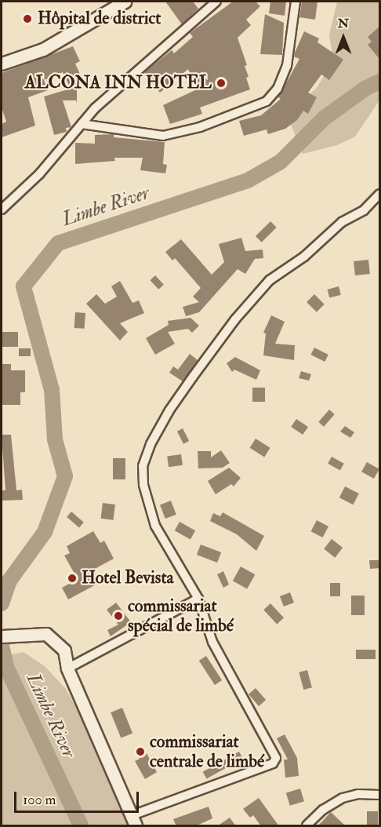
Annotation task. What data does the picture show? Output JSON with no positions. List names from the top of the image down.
{
  "water": ["Limbe River"],
  "places": [
    "Hôpital de district",
    "ALCONA INN HOTEL",
    "Hotel Bevista",
    "commissariat spécial de limbé",
    "commissariat centrale de limbé"
  ],
  "scale_bar": "100 m",
  "north": "top"
}
